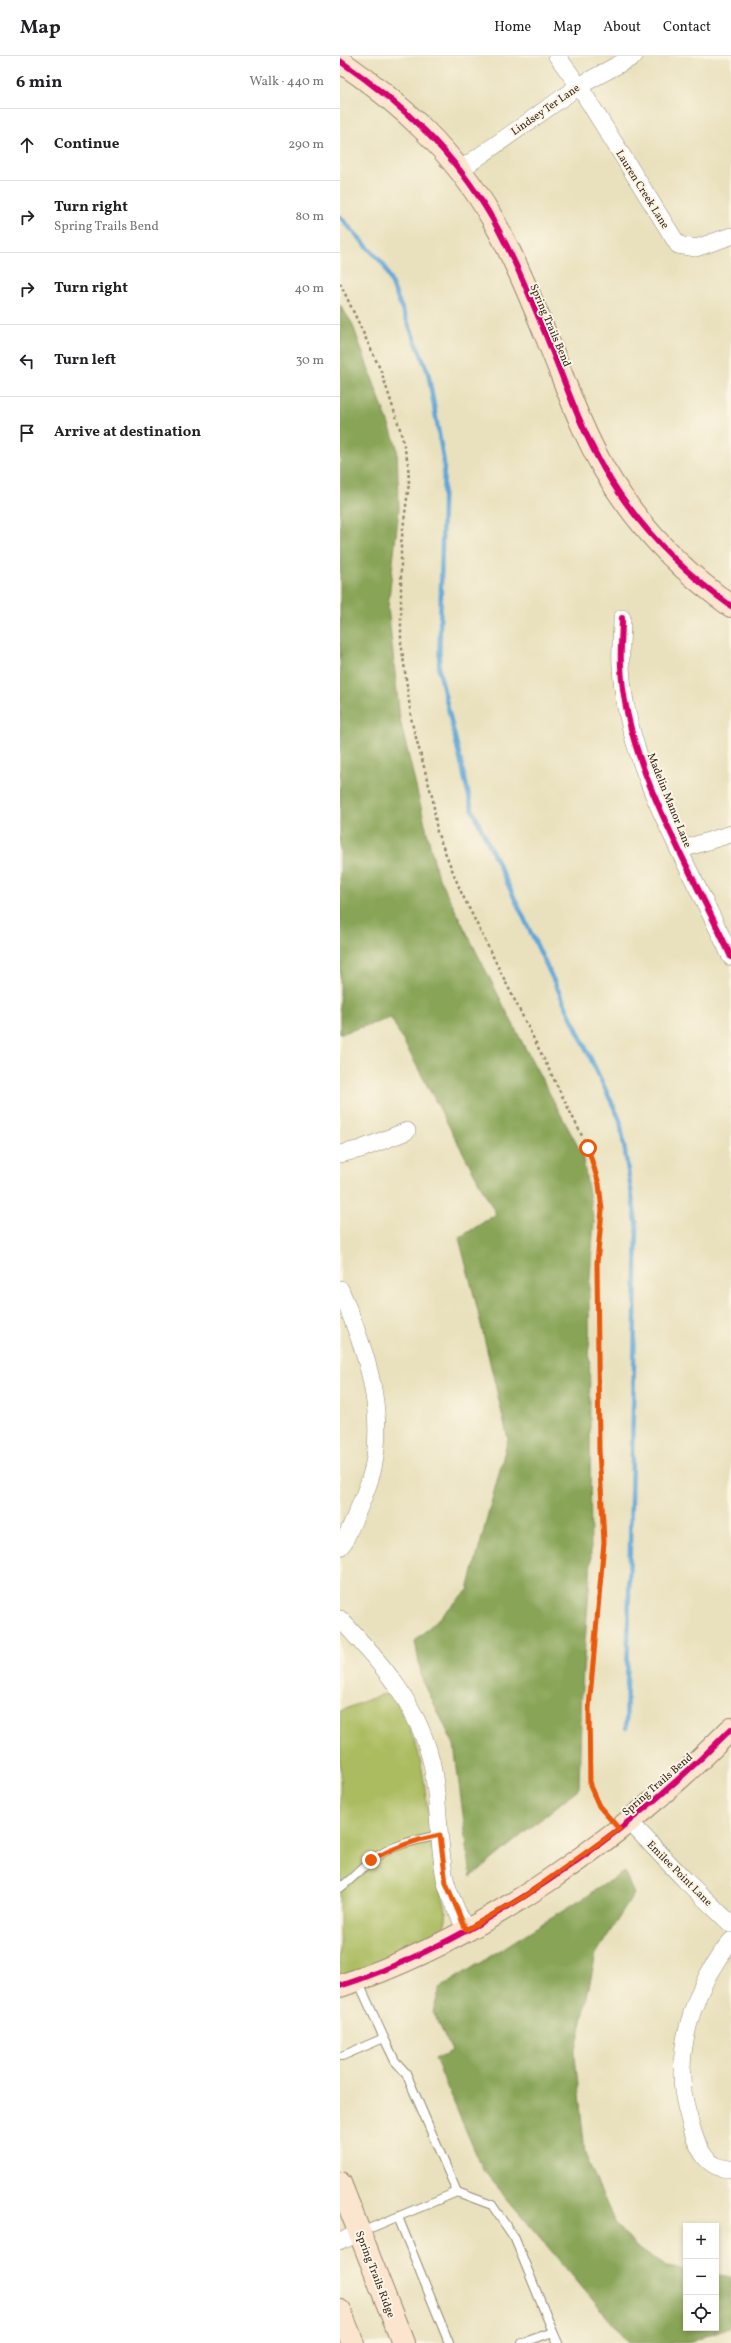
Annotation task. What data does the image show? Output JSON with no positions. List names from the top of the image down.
{
  "streets": {
    "street": [
      "Lindsey Ter Lane",
      "Lauren Creek Lane",
      "Spring Trails Bend",
      "Madelin Manor Lane",
      "Emilee Point Lane",
      "Spring Trails Ridge"
    ]
  },
  "crossings": [
    ["Lindsey Ter Lane", "Lauren Creek Lane"],
    ["Lindsey Ter Lane", "Spring Trails Bend"],
    ["Spring Trails Bend", "Emilee Point Lane"]
  ],
  "page": {
    "header": "Map",
    "nav": [
      "Home",
      "Map",
      "About",
      "Contact"
    ],
    "heading": ["6 min", "Walk · 440 m"],
    "list": [
      ["Continue", "290 m"],
      ["Turn right", "Spring Trails Bend", "80 m"],
      ["Turn right", "40 m"],
      ["Turn left", "30 m"],
      "Arrive at destination"
    ],
    "map_buttons": ["+", "−"]
  }
}
